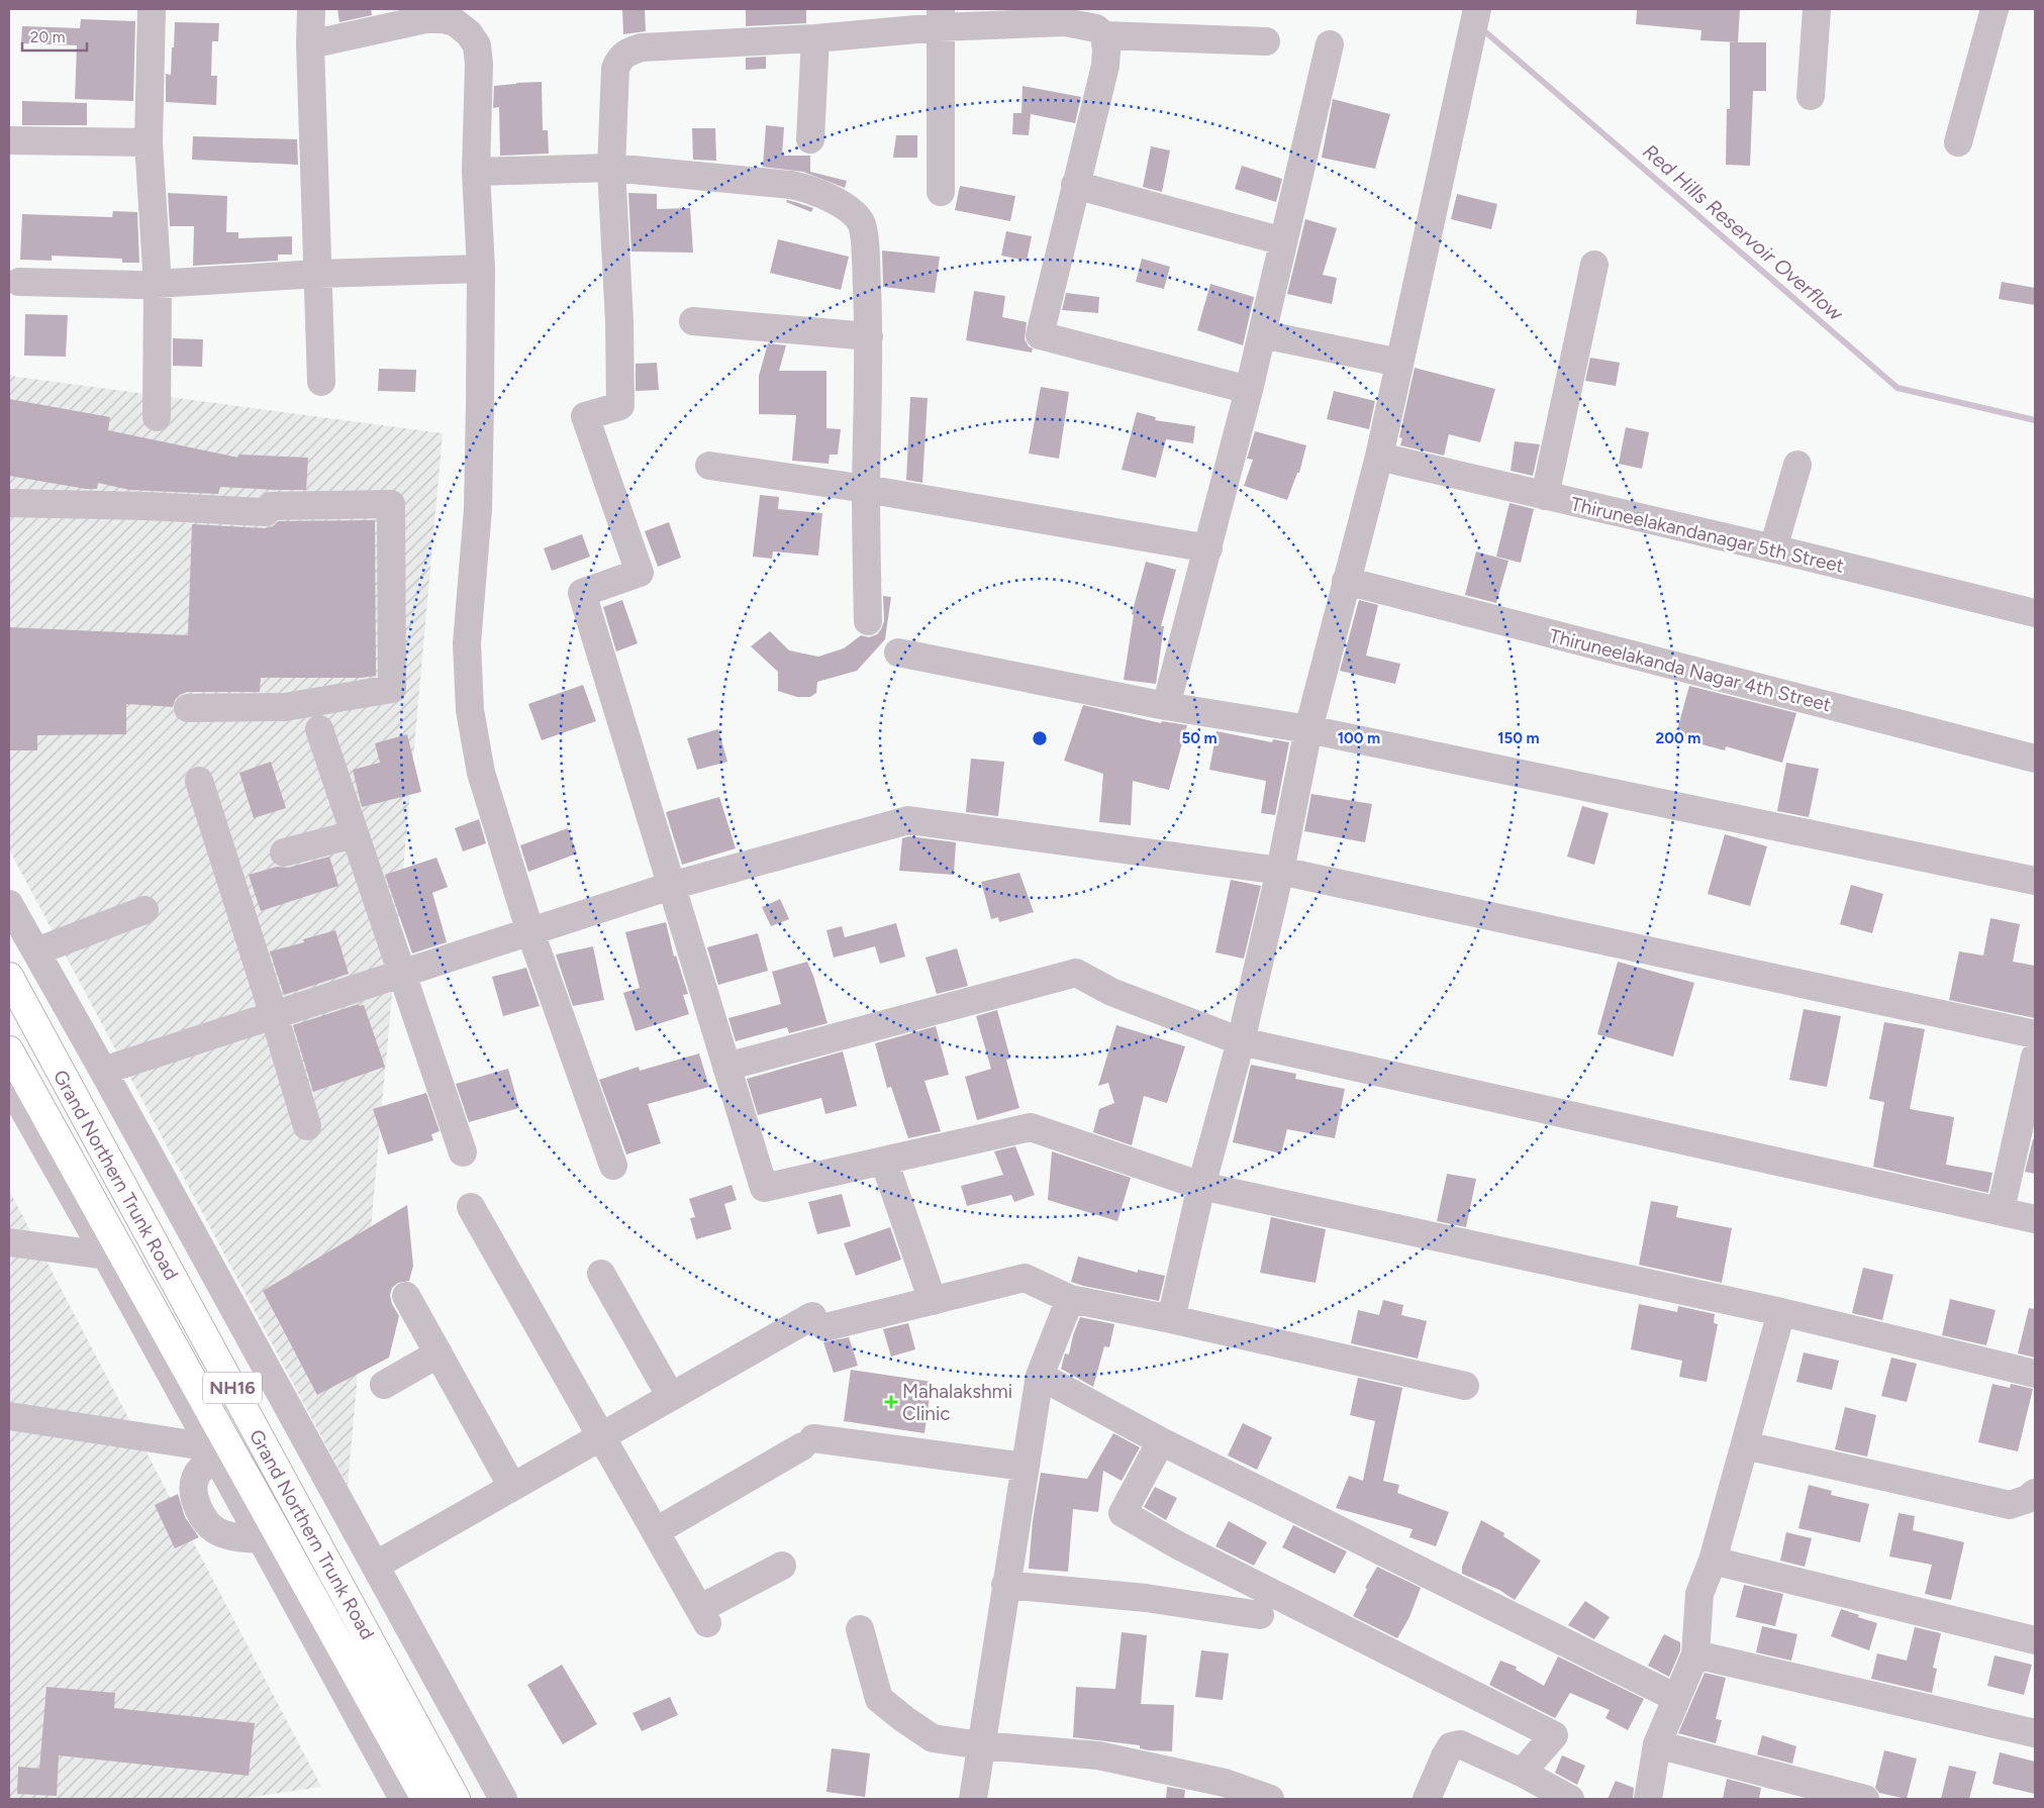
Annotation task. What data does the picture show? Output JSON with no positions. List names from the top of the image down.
{
  "streets": {
    "highway": ["Grand Northern Trunk Road", "NH16"],
    "street": ["Thiruneelakandanagar 5th Street", "Thiruneelakanda Nagar 4th Street"]
  },
  "water": ["Red Hills Reservoir Overflow"],
  "places": {
    "health": ["Mahalakshmi Clinic"]
  },
  "scale_bar": "20 m",
  "rings": [
    "50 m",
    "100 m",
    "150 m",
    "200 m"
  ]
}
